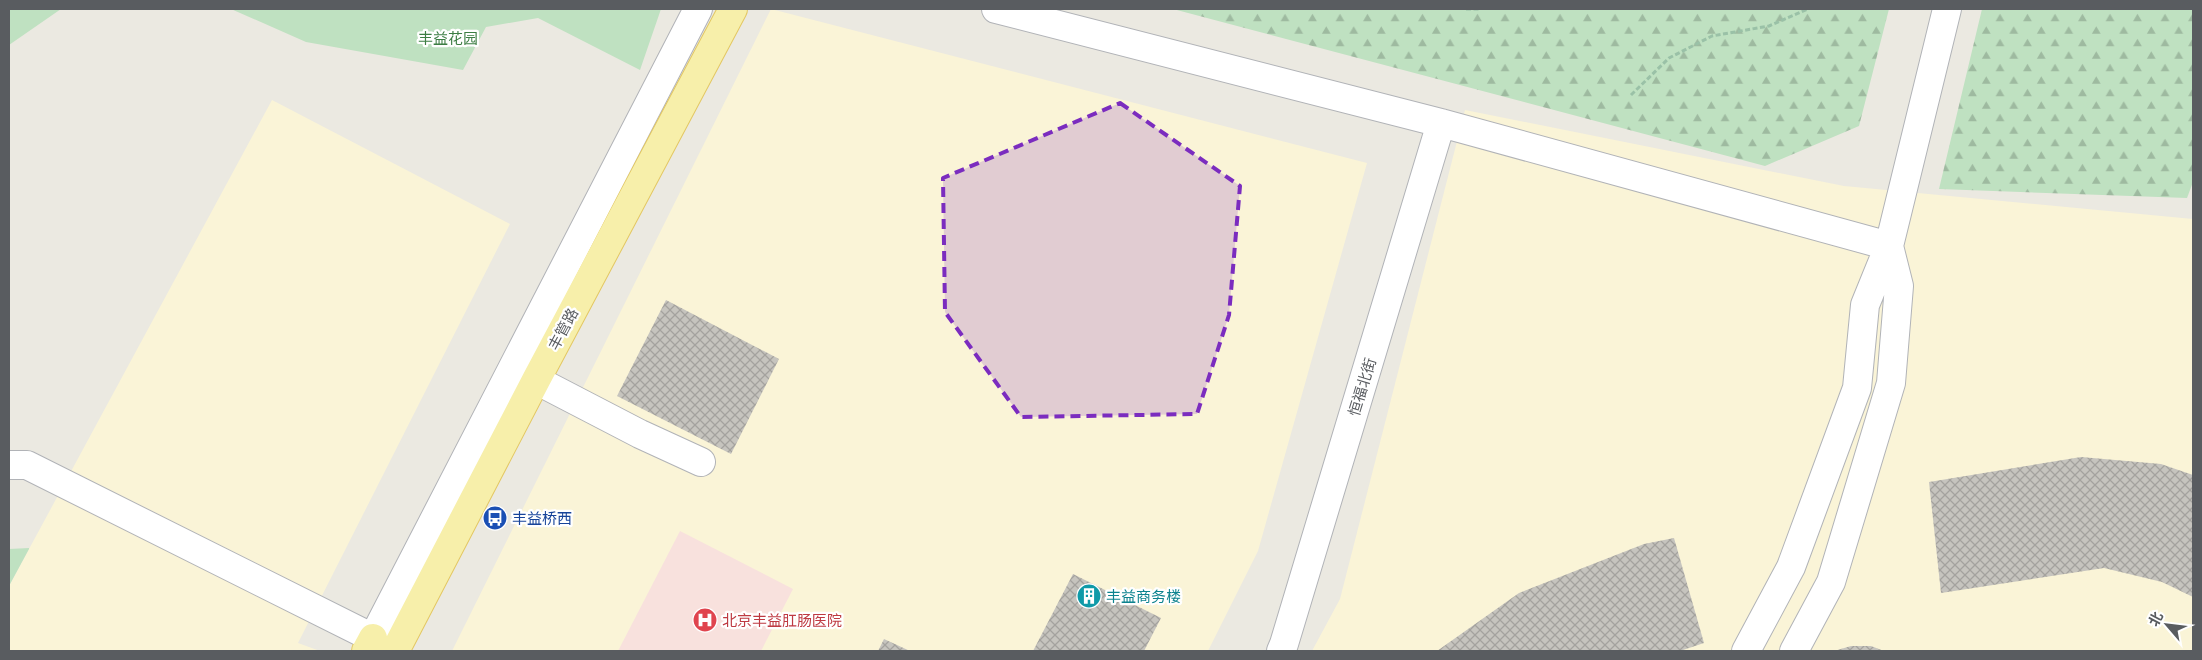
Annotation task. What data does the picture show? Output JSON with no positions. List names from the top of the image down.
{
  "streets": {
    "main road": ["丰管路"],
    "street": ["恒福北街"]
  },
  "parks": ["丰益花园"],
  "places": {
    "bus stop": ["丰益桥西"],
    "building": ["丰益商务楼"],
    "hospital": ["北京丰益肛肠医院"]
  },
  "north": "top left"
}
